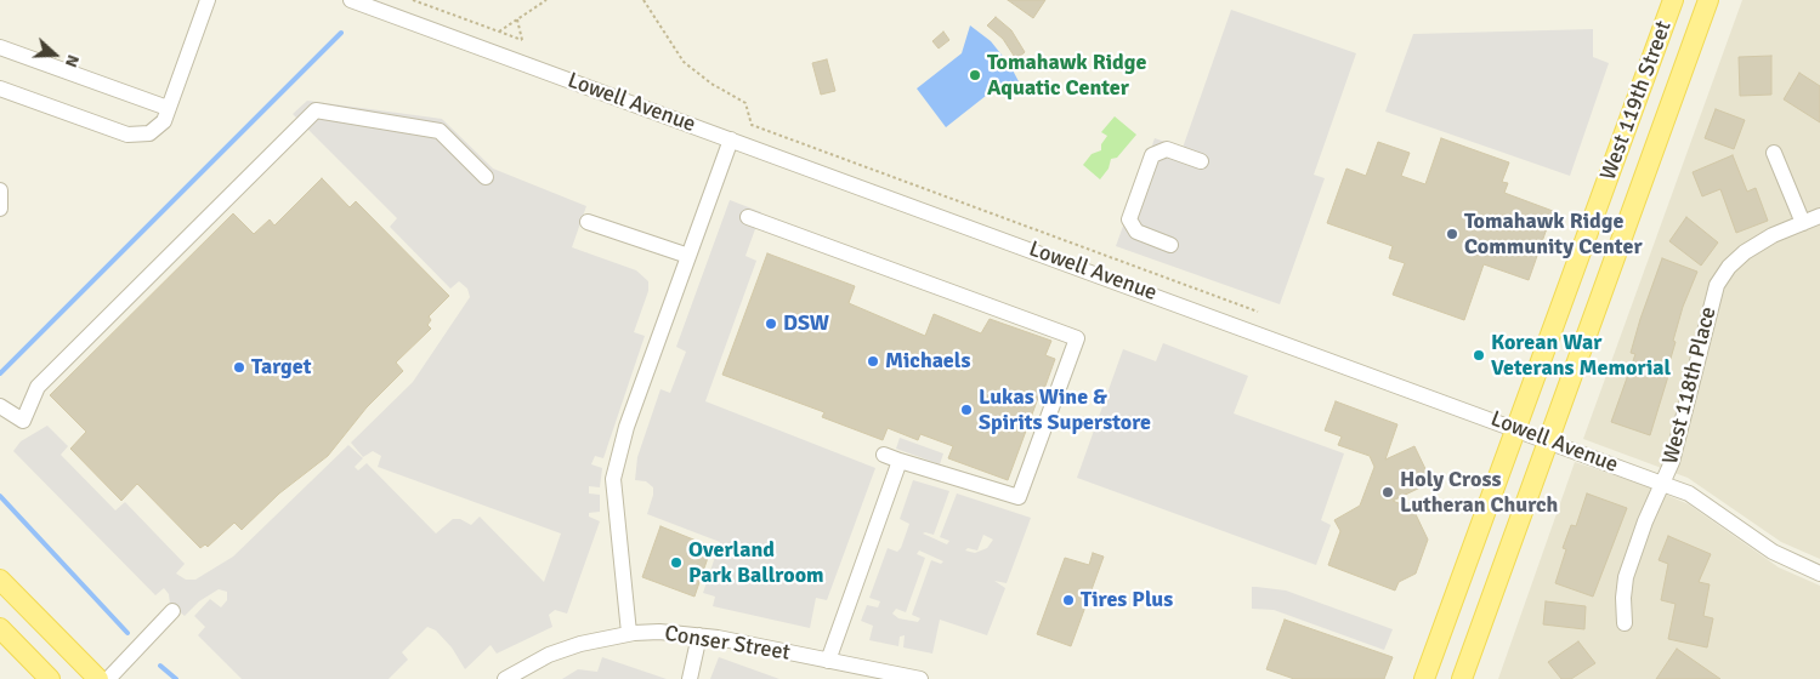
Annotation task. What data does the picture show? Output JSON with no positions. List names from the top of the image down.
{
  "streets": {
    "main road": ["West 119th Street"],
    "street": ["Lowell Avenue", "West 118th Place", "Conser Street"]
  },
  "crossings": [
    ["West 119th Street", "Lowell Avenue"],
    ["Lowell Avenue", "West 118th Place"]
  ],
  "places": [
    "Tomahawk Ridge Aquatic Center",
    "Tomahawk Ridge Community Center",
    "DSW",
    "Korean War Veterans Memorial",
    "Michaels",
    "Target",
    "Lukas Wine & Spirits Superstore",
    "Holy Cross Lutheran Church",
    "Overland Park Ballroom",
    "Tires Plus"
  ],
  "north": "right"
}
